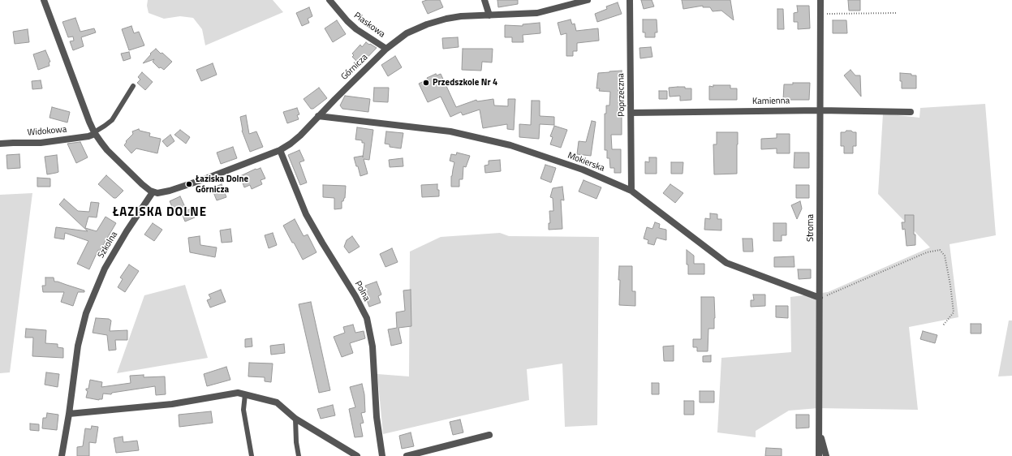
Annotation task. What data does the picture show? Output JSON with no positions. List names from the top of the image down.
{
  "streets": {
    "street": [
      "Piaskowa",
      "Górnicza",
      "Poprzeczna",
      "Kamienna",
      "Widokowa",
      "Mokierska",
      "Stroma",
      "Szkolna",
      "Polna"
    ]
  },
  "crossings": [
    ["Piaskowa", "Górnicza"],
    ["Górnicza", "Mokierska"],
    ["Górnicza", "Szkolna"],
    ["Górnicza", "Polna"],
    ["Poprzeczna", "Kamienna"],
    ["Poprzeczna", "Mokierska"],
    ["Kamienna", "Stroma"],
    ["Mokierska", "Stroma"]
  ],
  "districts": ["ŁAZISKA DOLNE"],
  "places": ["Przedszkole Nr 4", "Łaziska Dolne Górnicza"]
}
